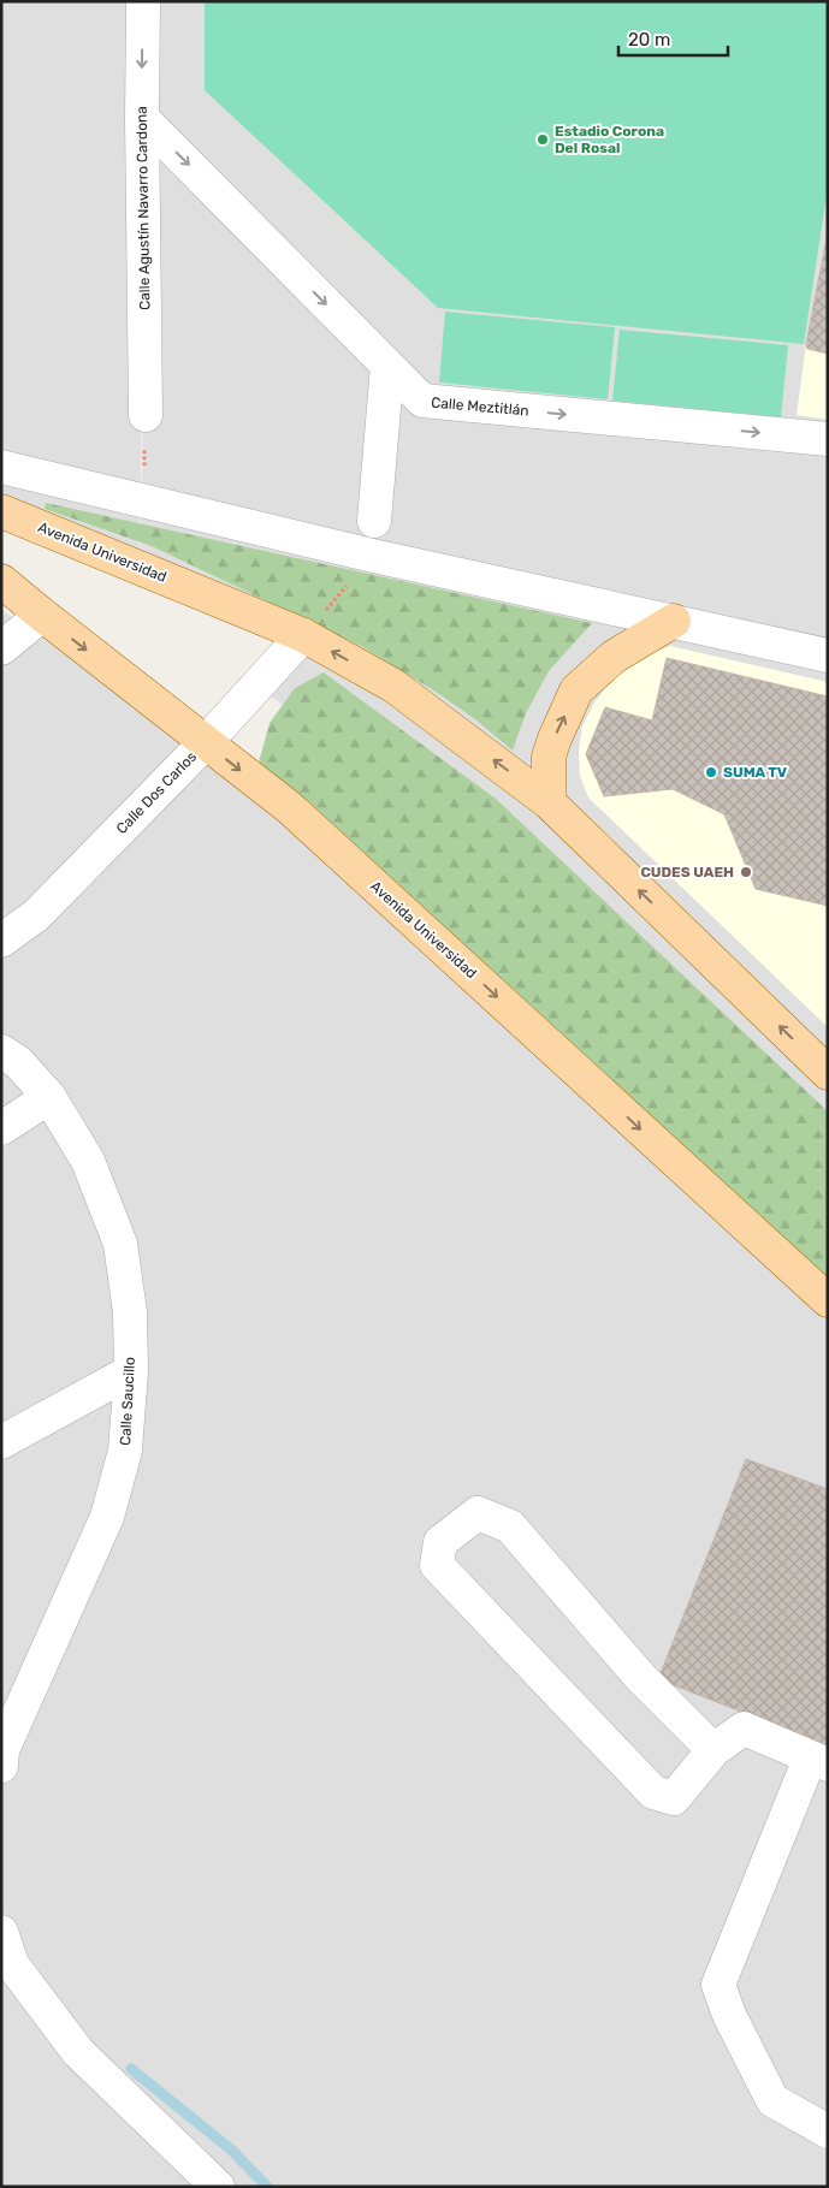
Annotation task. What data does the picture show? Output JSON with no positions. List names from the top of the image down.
{
  "streets": {
    "main road": ["Avenida Universidad"],
    "street": [
      "Calle Agustín Navarro Cardona",
      "Calle Meztitlán",
      "Calle Dos Carlos",
      "Calle Saucillo"
    ]
  },
  "crossings": [
    ["Calle Agustín Navarro Cardona", "Calle Meztitlán"],
    ["Avenida Universidad", "Calle Dos Carlos"]
  ],
  "places": ["Estadio Corona Del Rosal", "SUMA TV", "CUDES UAEH"],
  "scale_bar": "20 m"
}
